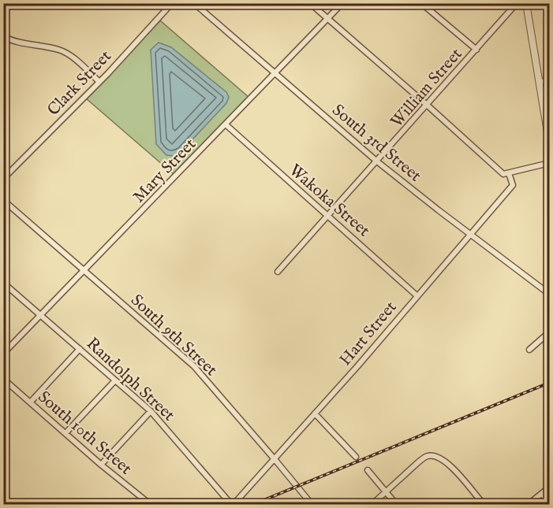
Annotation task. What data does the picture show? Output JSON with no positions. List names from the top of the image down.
{
  "streets": {
    "street": [
      "Clark Street",
      "William Street",
      "South 3rd Street",
      "Mary Street",
      "Wakoka Street",
      "Hart Street",
      "South 9th Street",
      "Randolph Street",
      "South 10th Street"
    ]
  },
  "crossings": [
    ["William Street", "South 3rd Street"],
    ["William Street", "Wakoka Street"],
    ["South 3rd Street", "Mary Street"],
    ["South 3rd Street", "Hart Street"],
    ["Mary Street", "Wakoka Street"],
    ["Mary Street", "South 9th Street"],
    ["Mary Street", "Randolph Street"],
    ["Wakoka Street", "Hart Street"],
    ["Hart Street", "South 9th Street"],
    ["Hart Street", "Randolph Street"]
  ]
}
